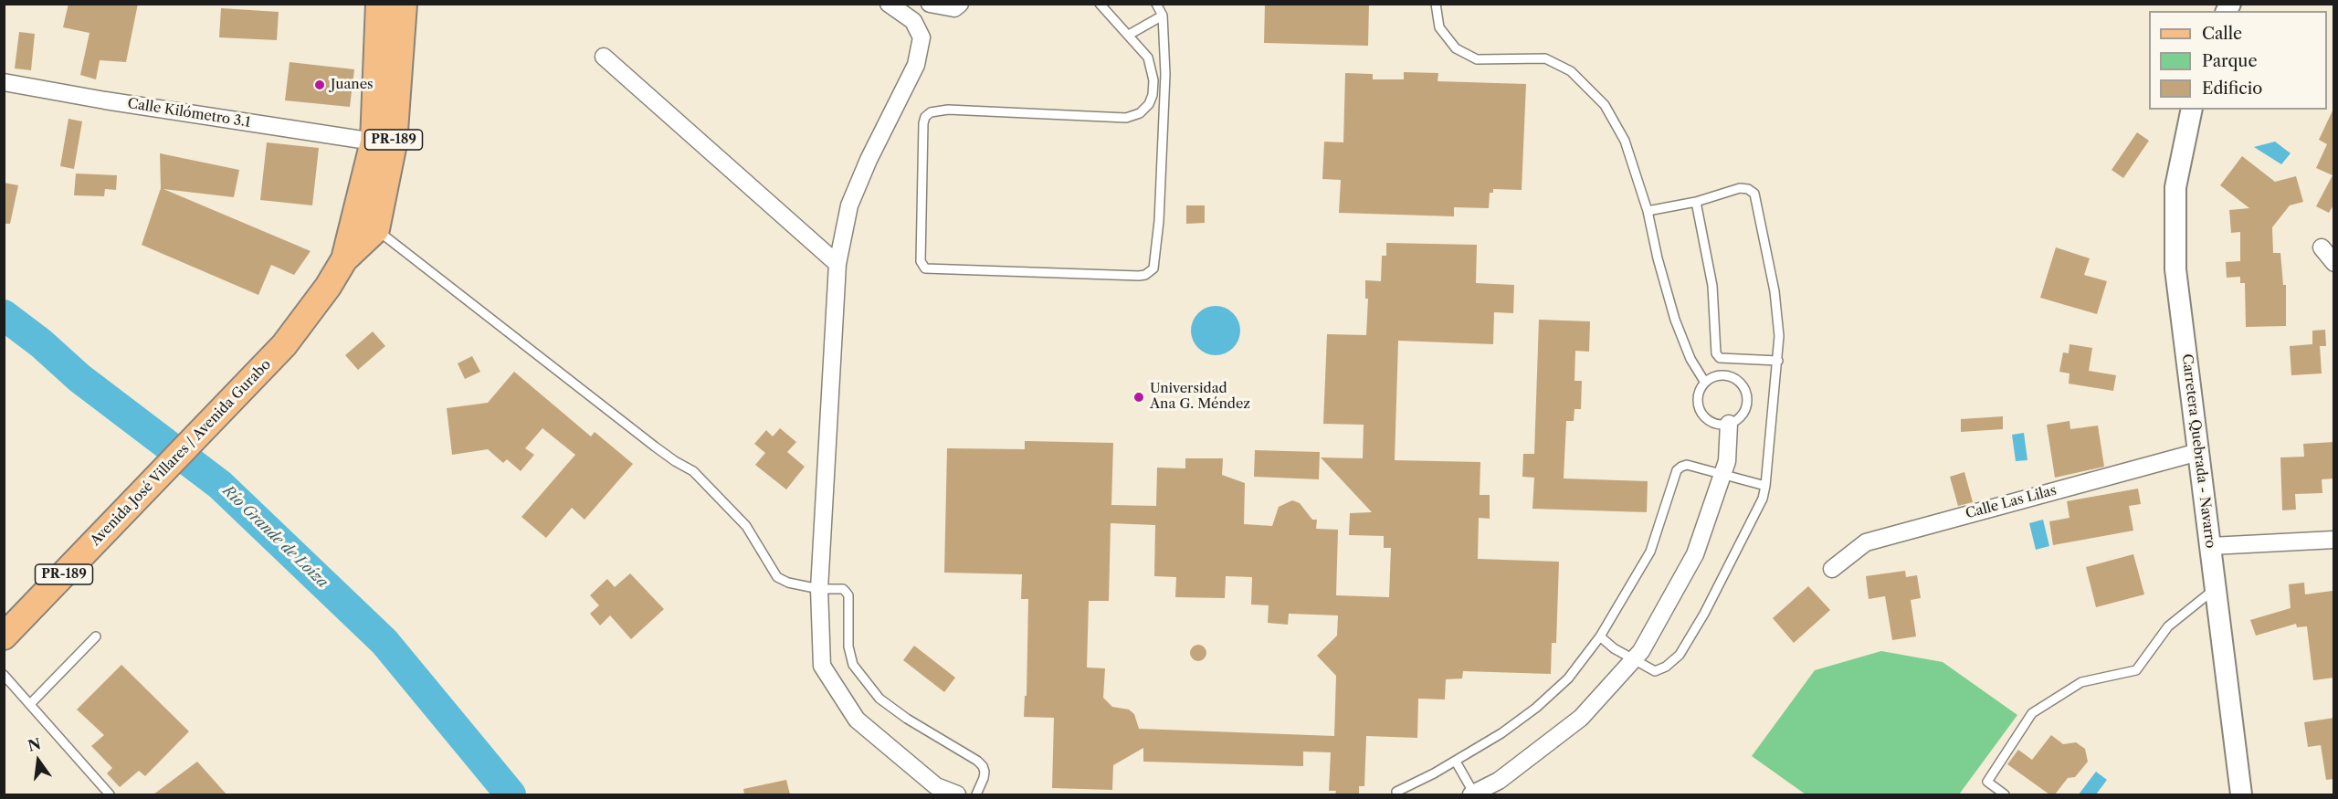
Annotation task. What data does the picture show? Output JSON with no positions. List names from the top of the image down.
{
  "streets": {
    "main road": ["PR-189", "Avenida José Villares / Avenida Gurabo"],
    "street": ["Calle Kilómetro 3.1", "Carretera Quebrada - Navarro", "Calle Las Lilas"]
  },
  "crossings": [
    ["Calle Kilómetro 3.1", "Avenida José Villares / Avenida Gurabo"],
    ["PR-189", "Avenida José Villares / Avenida Gurabo"],
    ["Carretera Quebrada - Navarro", "Calle Las Lilas"]
  ],
  "water": ["Río Grande de Loíza"],
  "places": ["Juanes", "Universidad Ana G. Méndez"],
  "legend": ["Calle", "Parque", "Edificio"],
  "north": "top"
}
